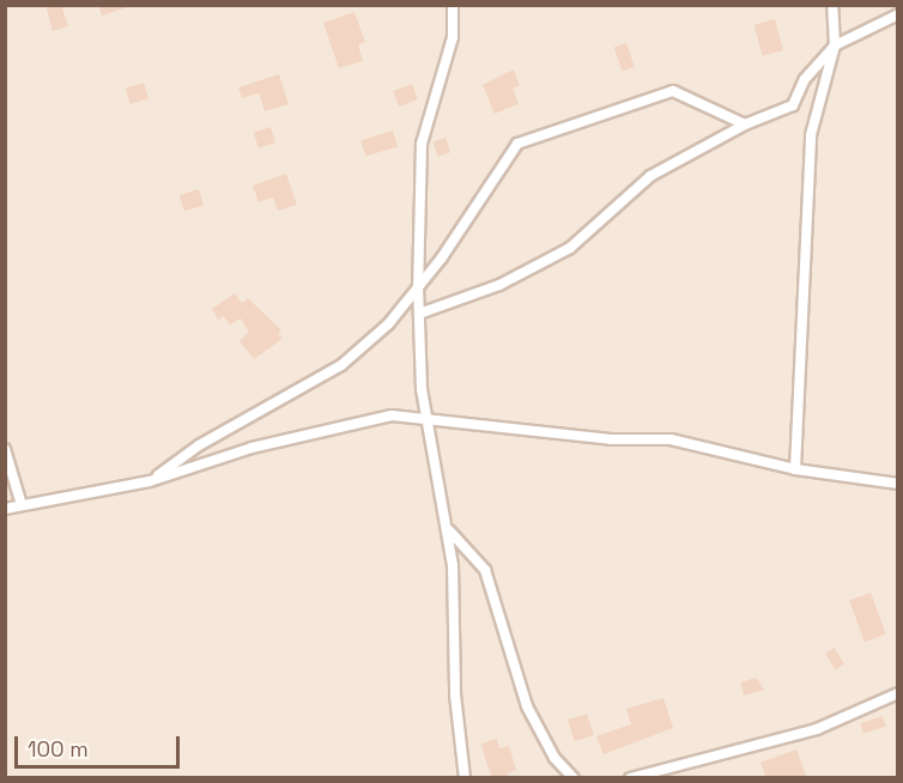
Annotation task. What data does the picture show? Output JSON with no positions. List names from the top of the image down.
{
  "scale_bar": "100 m"
}
